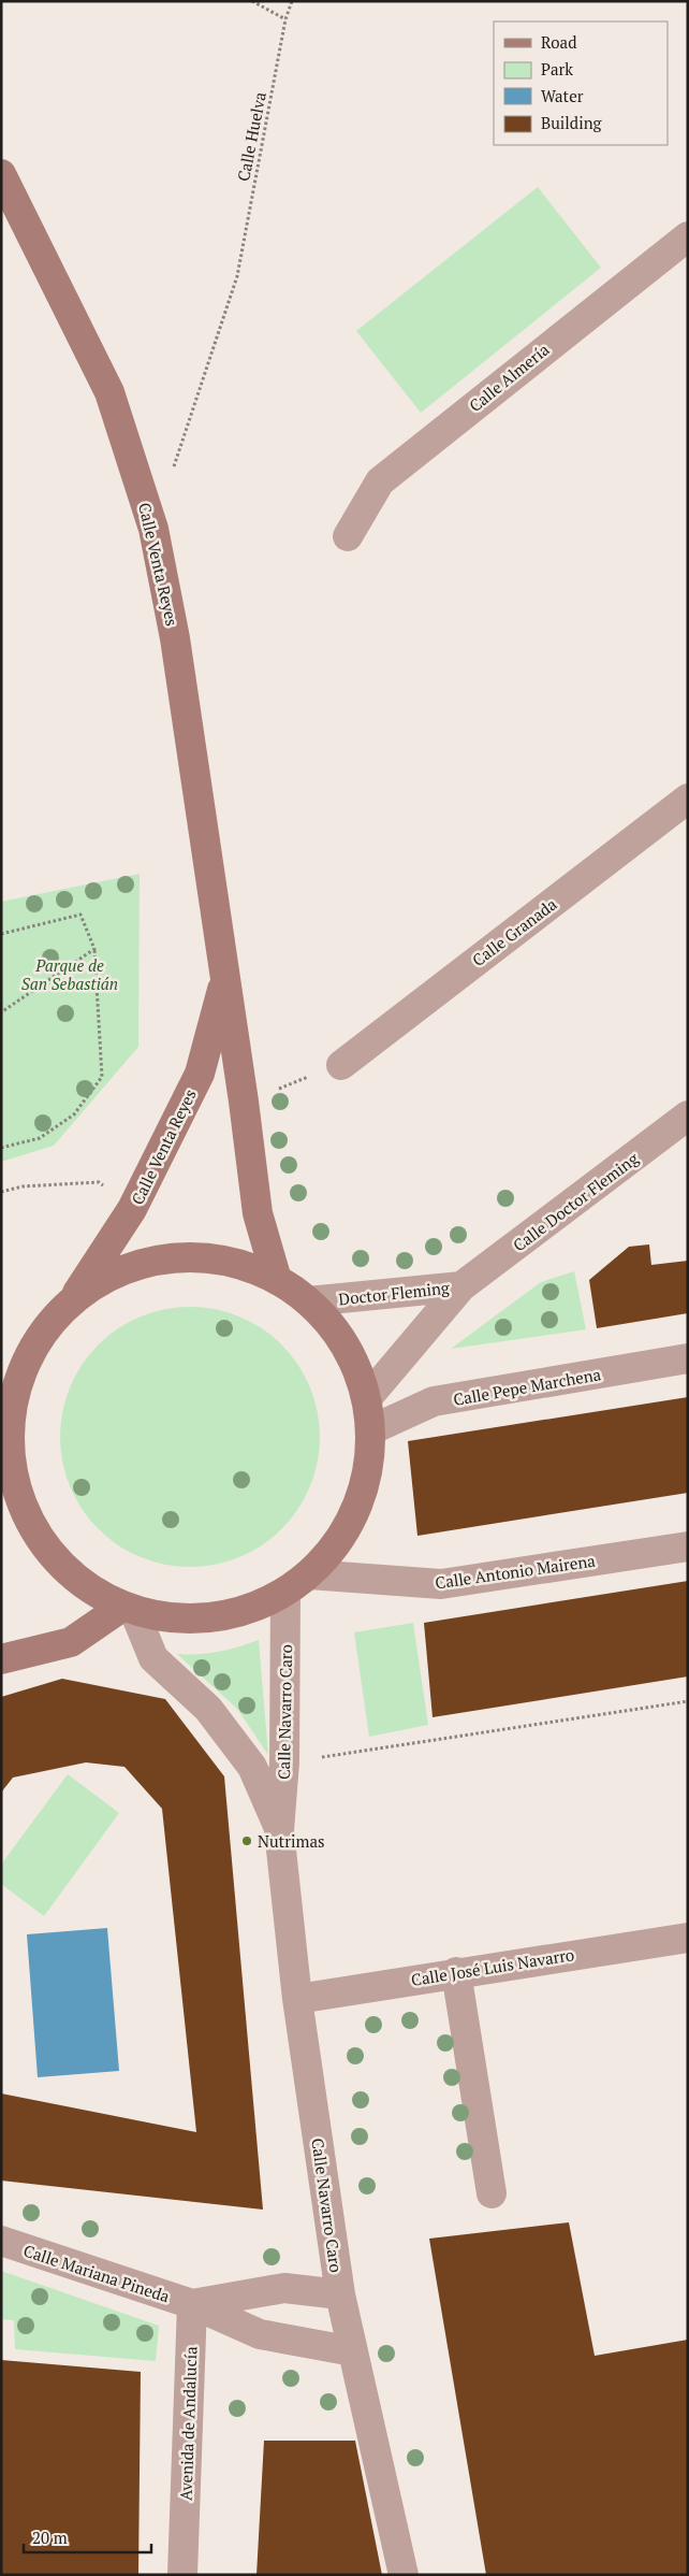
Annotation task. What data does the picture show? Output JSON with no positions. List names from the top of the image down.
{
  "streets": {
    "main road": ["Calle Venta Reyes"],
    "street": [
      "Calle Almería",
      "Calle Granada",
      "Calle Doctor Fleming",
      "Doctor Fleming",
      "Calle Pepe Marchena",
      "Calle Antonio Mairena",
      "Calle Navarro Caro",
      "Calle José Luis Navarro",
      "Calle Mariana Pineda",
      "Avenida de Andalucía"
    ],
    "path": ["Calle Huelva"]
  },
  "crossings": [
    ["Calle Doctor Fleming", "Doctor Fleming"],
    ["Calle Navarro Caro", "Calle José Luis Navarro"],
    ["Calle Navarro Caro", "Calle Mariana Pineda"],
    ["Calle Mariana Pineda", "Avenida de Andalucía"]
  ],
  "parks": ["Parque de San Sebastián"],
  "places": ["Nutrimas"],
  "legend": [
    "Road",
    "Park",
    "Water",
    "Building"
  ],
  "scale_bar": "20 m"
}
